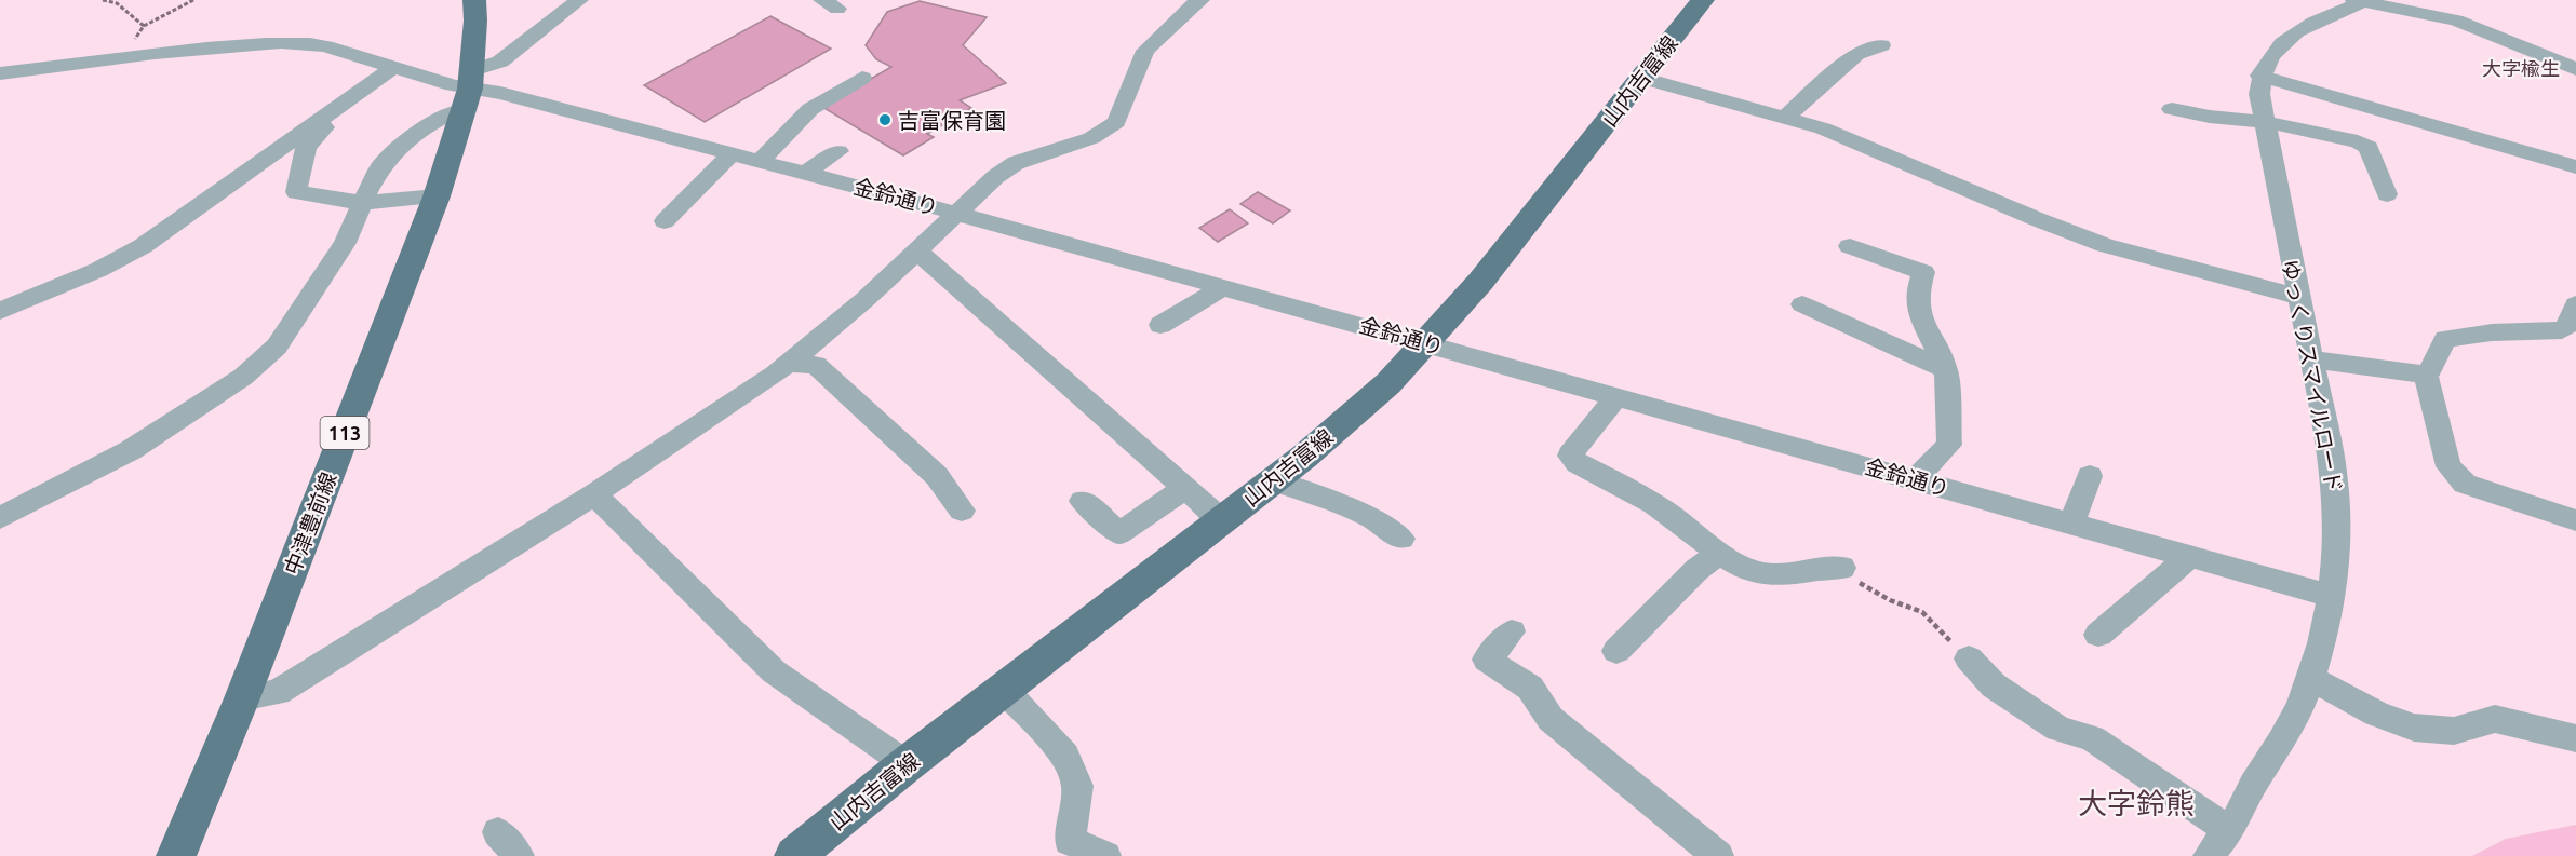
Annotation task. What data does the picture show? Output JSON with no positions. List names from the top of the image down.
{
  "streets": {
    "main road": ["山内吉富線", "113", "中津豊前線"],
    "street": ["金鈴通り", "ゆっくりスマイルロード"]
  },
  "crossings": [
    ["山内吉富線", "金鈴通り"],
    ["金鈴通り", "ゆっくりスマイルロード"],
    ["金鈴通り", "中津豊前線"]
  ],
  "districts": ["大字楡生", "大字鈴熊"],
  "places": ["吉富保育園"]
}
